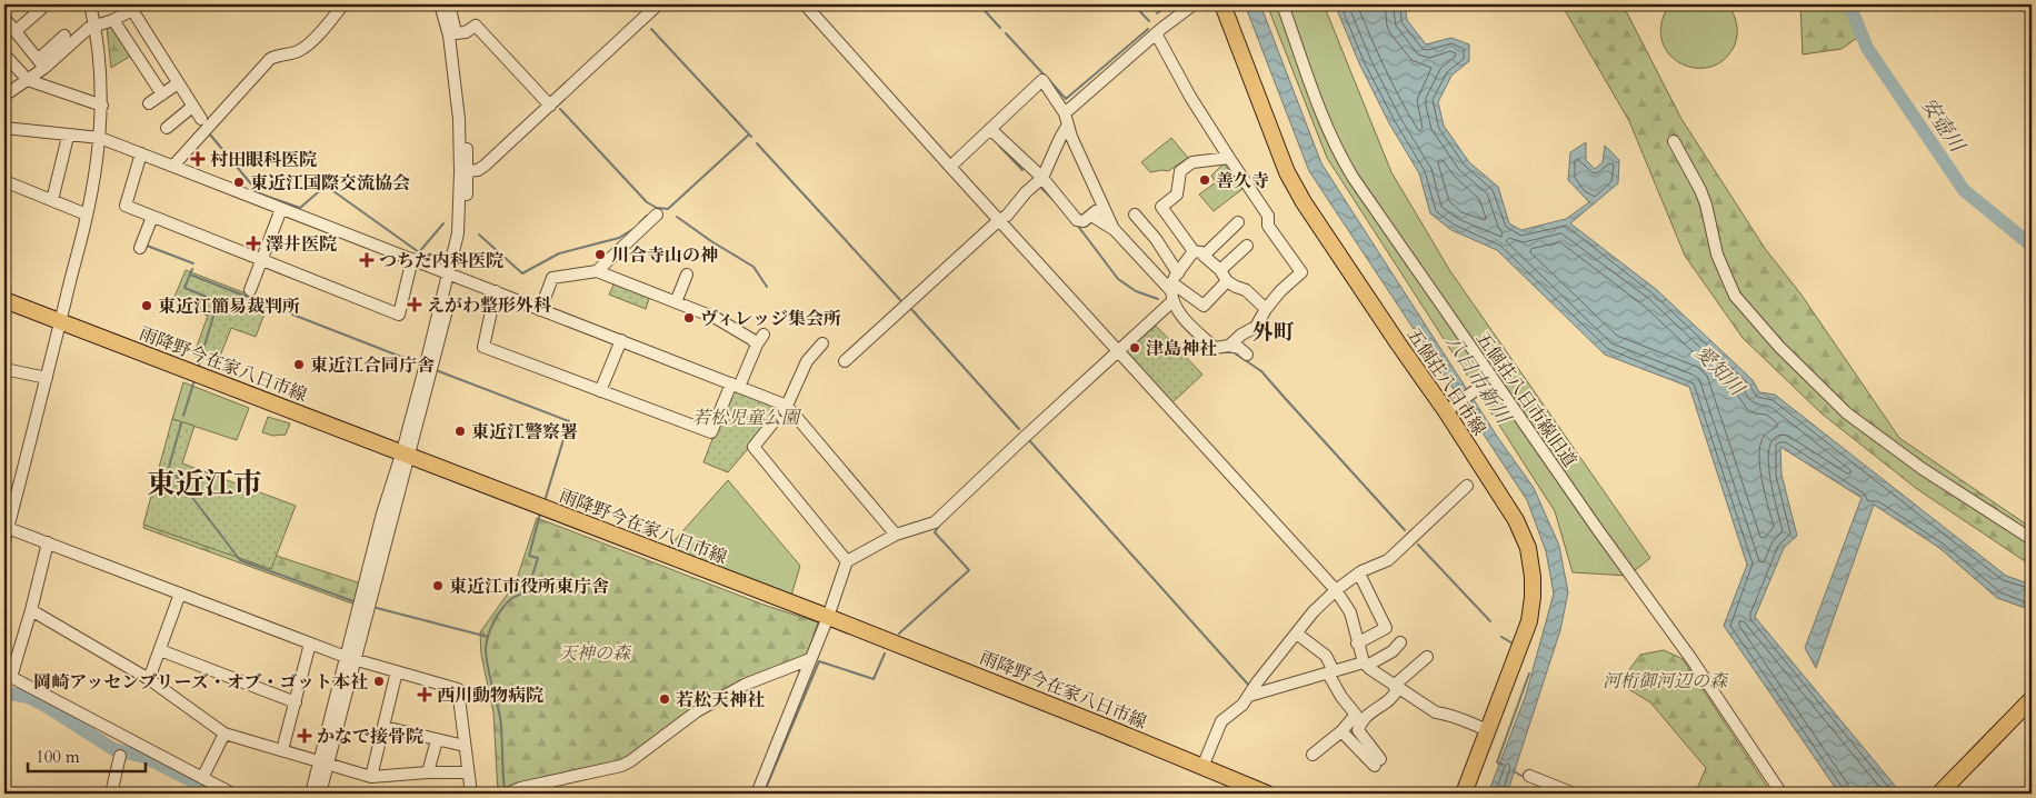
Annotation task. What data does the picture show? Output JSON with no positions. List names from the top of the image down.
{
  "streets": {
    "main road": ["雨降野今在家八日市線", "五個荘八日市線"],
    "street": ["五個荘八日市線旧道"]
  },
  "districts": ["外町", "東近江市"],
  "water": ["安壺川", "愛知川", "八日市新川"],
  "parks": ["若松児童公園", "天神の森", "河桁御河辺の森"],
  "places": {
    "health": [
      "村田眼科医院",
      "澤井医院",
      "つちだ内科医院",
      "えがわ整形外科",
      "西川動物病院",
      "かなで接骨院"
    ],
    "other": [
      "善久寺",
      "東近江国際交流協会",
      "川合寺山の神",
      "東近江簡易裁判所",
      "ヴィレッジ集会所",
      "津島神社",
      "東近江合同庁舎",
      "東近江警察署",
      "東近江市役所東庁舎",
      "岡崎アッセンブリーズ・オブ・ゴット本社",
      "若松天神社"
    ]
  },
  "scale_bar": "100 m"
}
